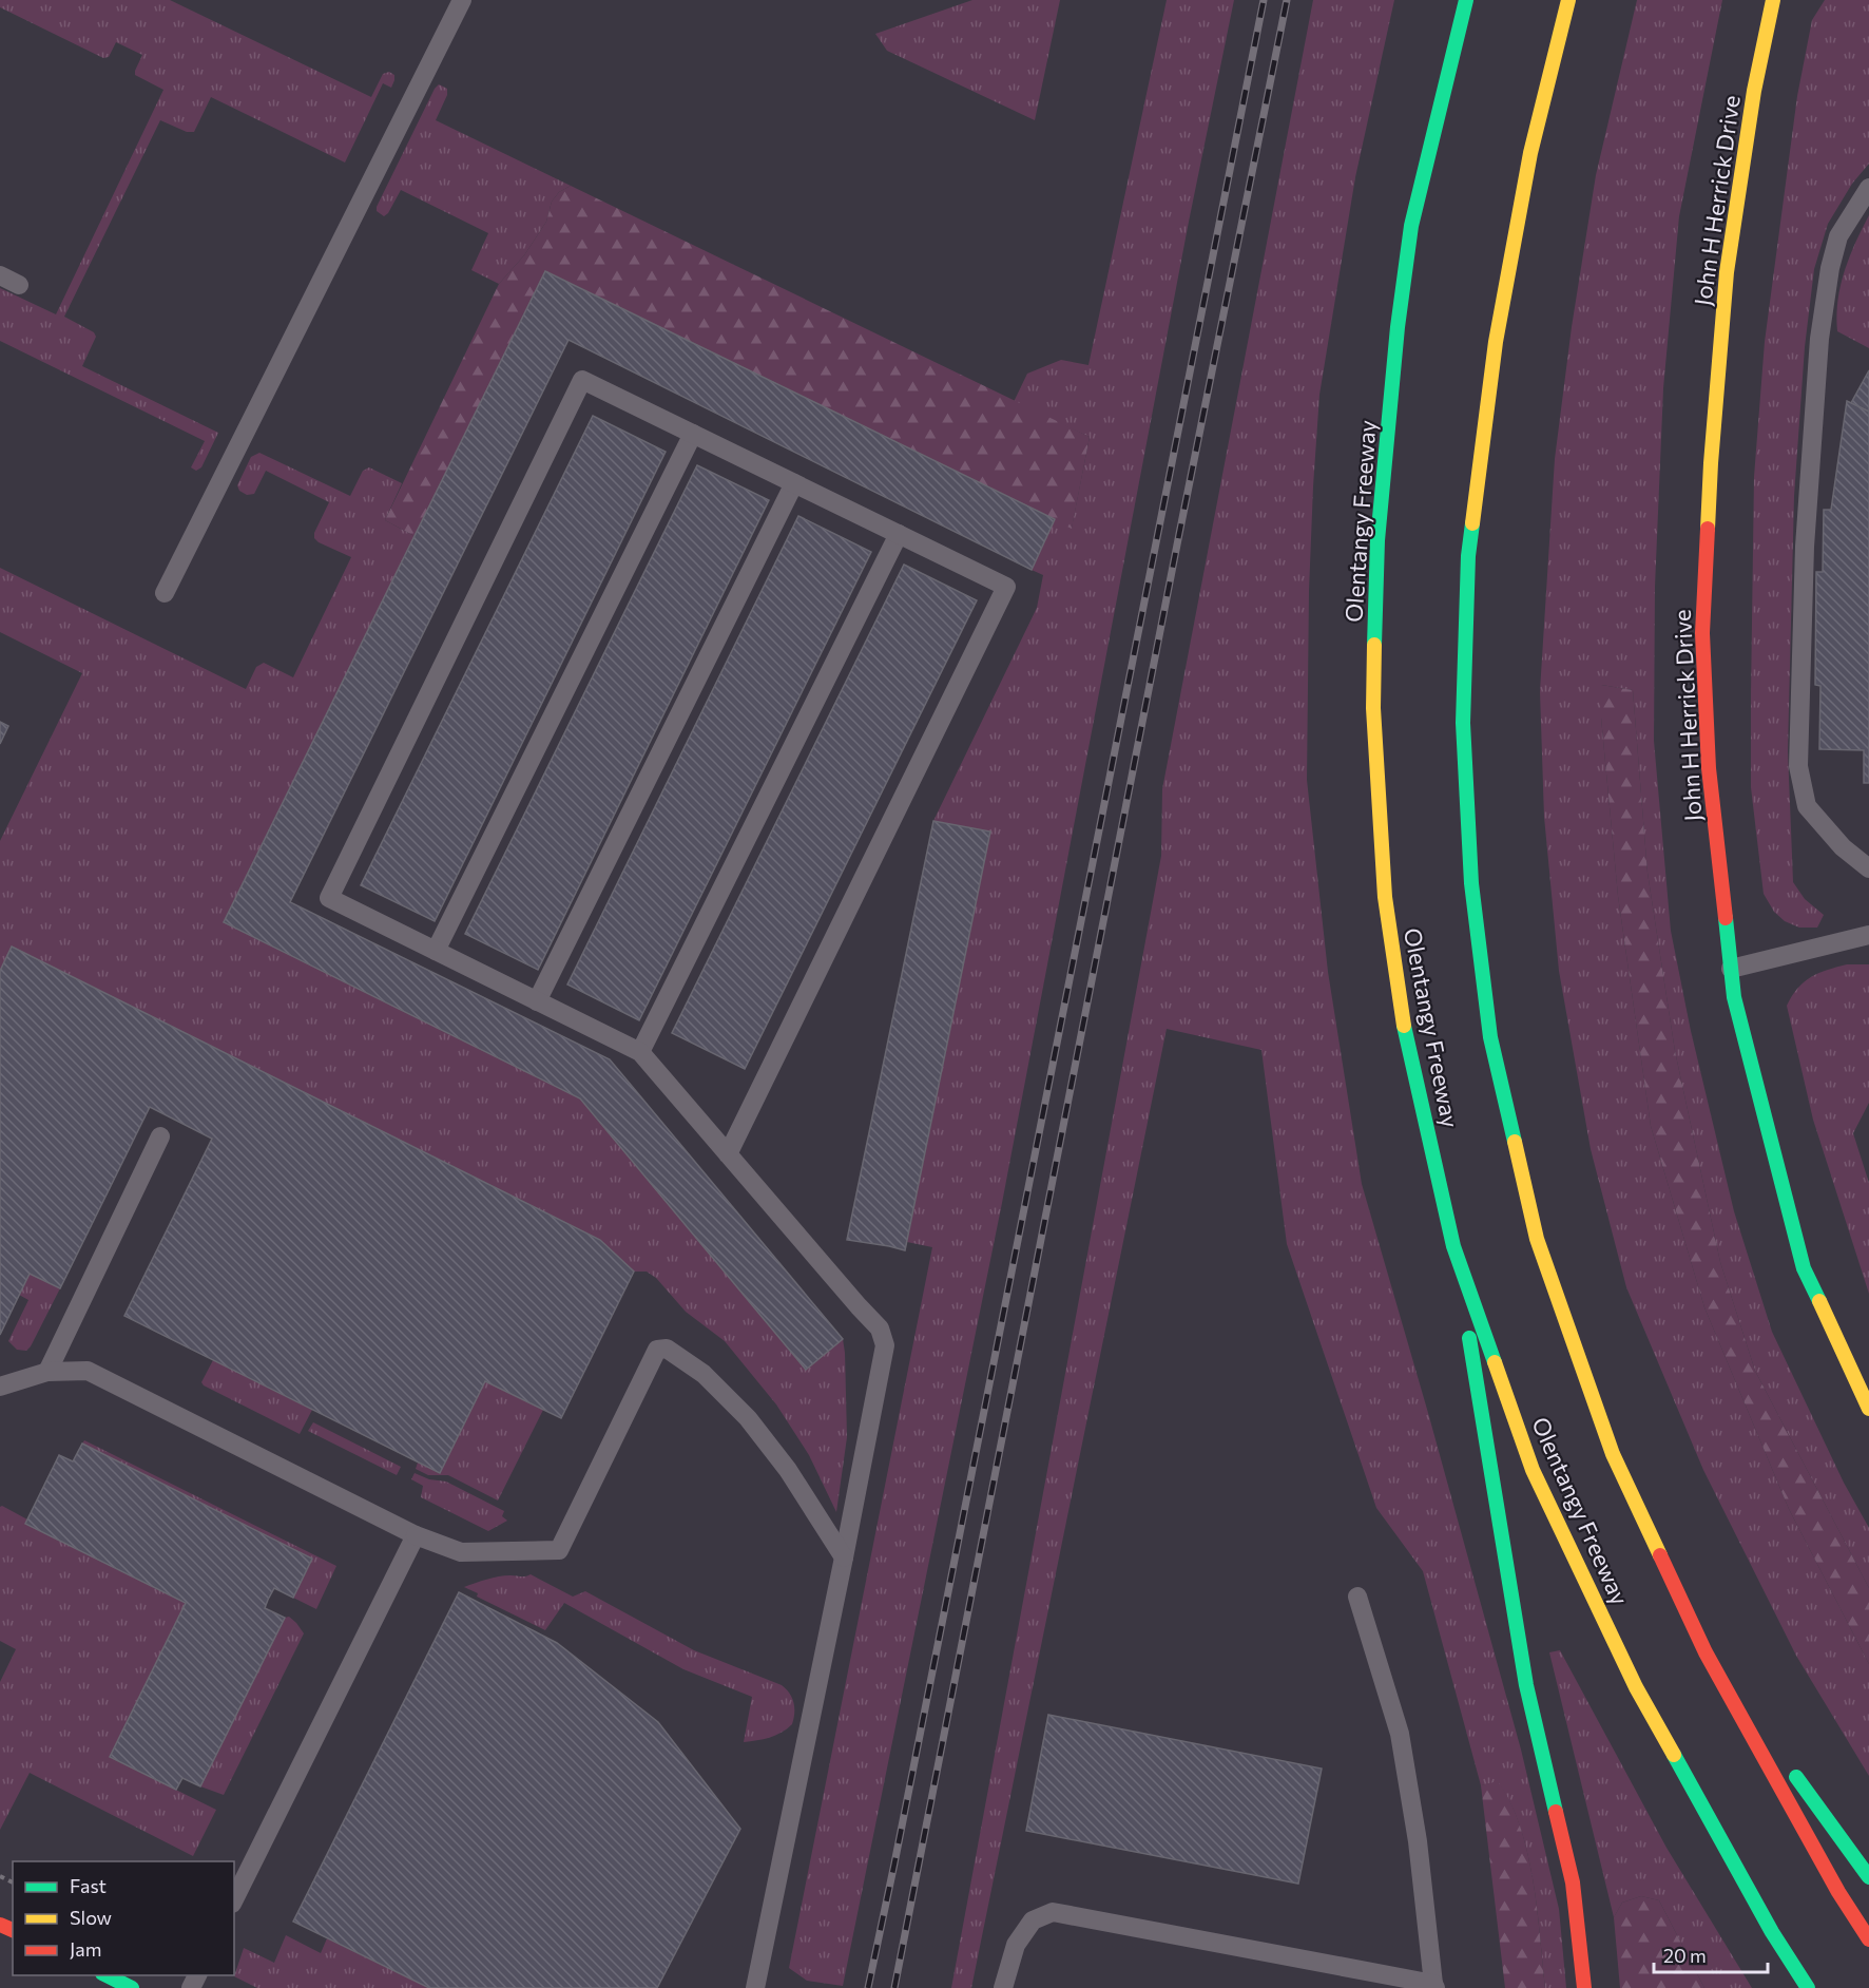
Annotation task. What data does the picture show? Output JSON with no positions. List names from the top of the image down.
{
  "streets": {
    "main road": ["John H Herrick Drive", "Olentangy Freeway"]
  },
  "legend": ["Fast", "Slow", "Jam"],
  "scale_bar": "20 m"
}
